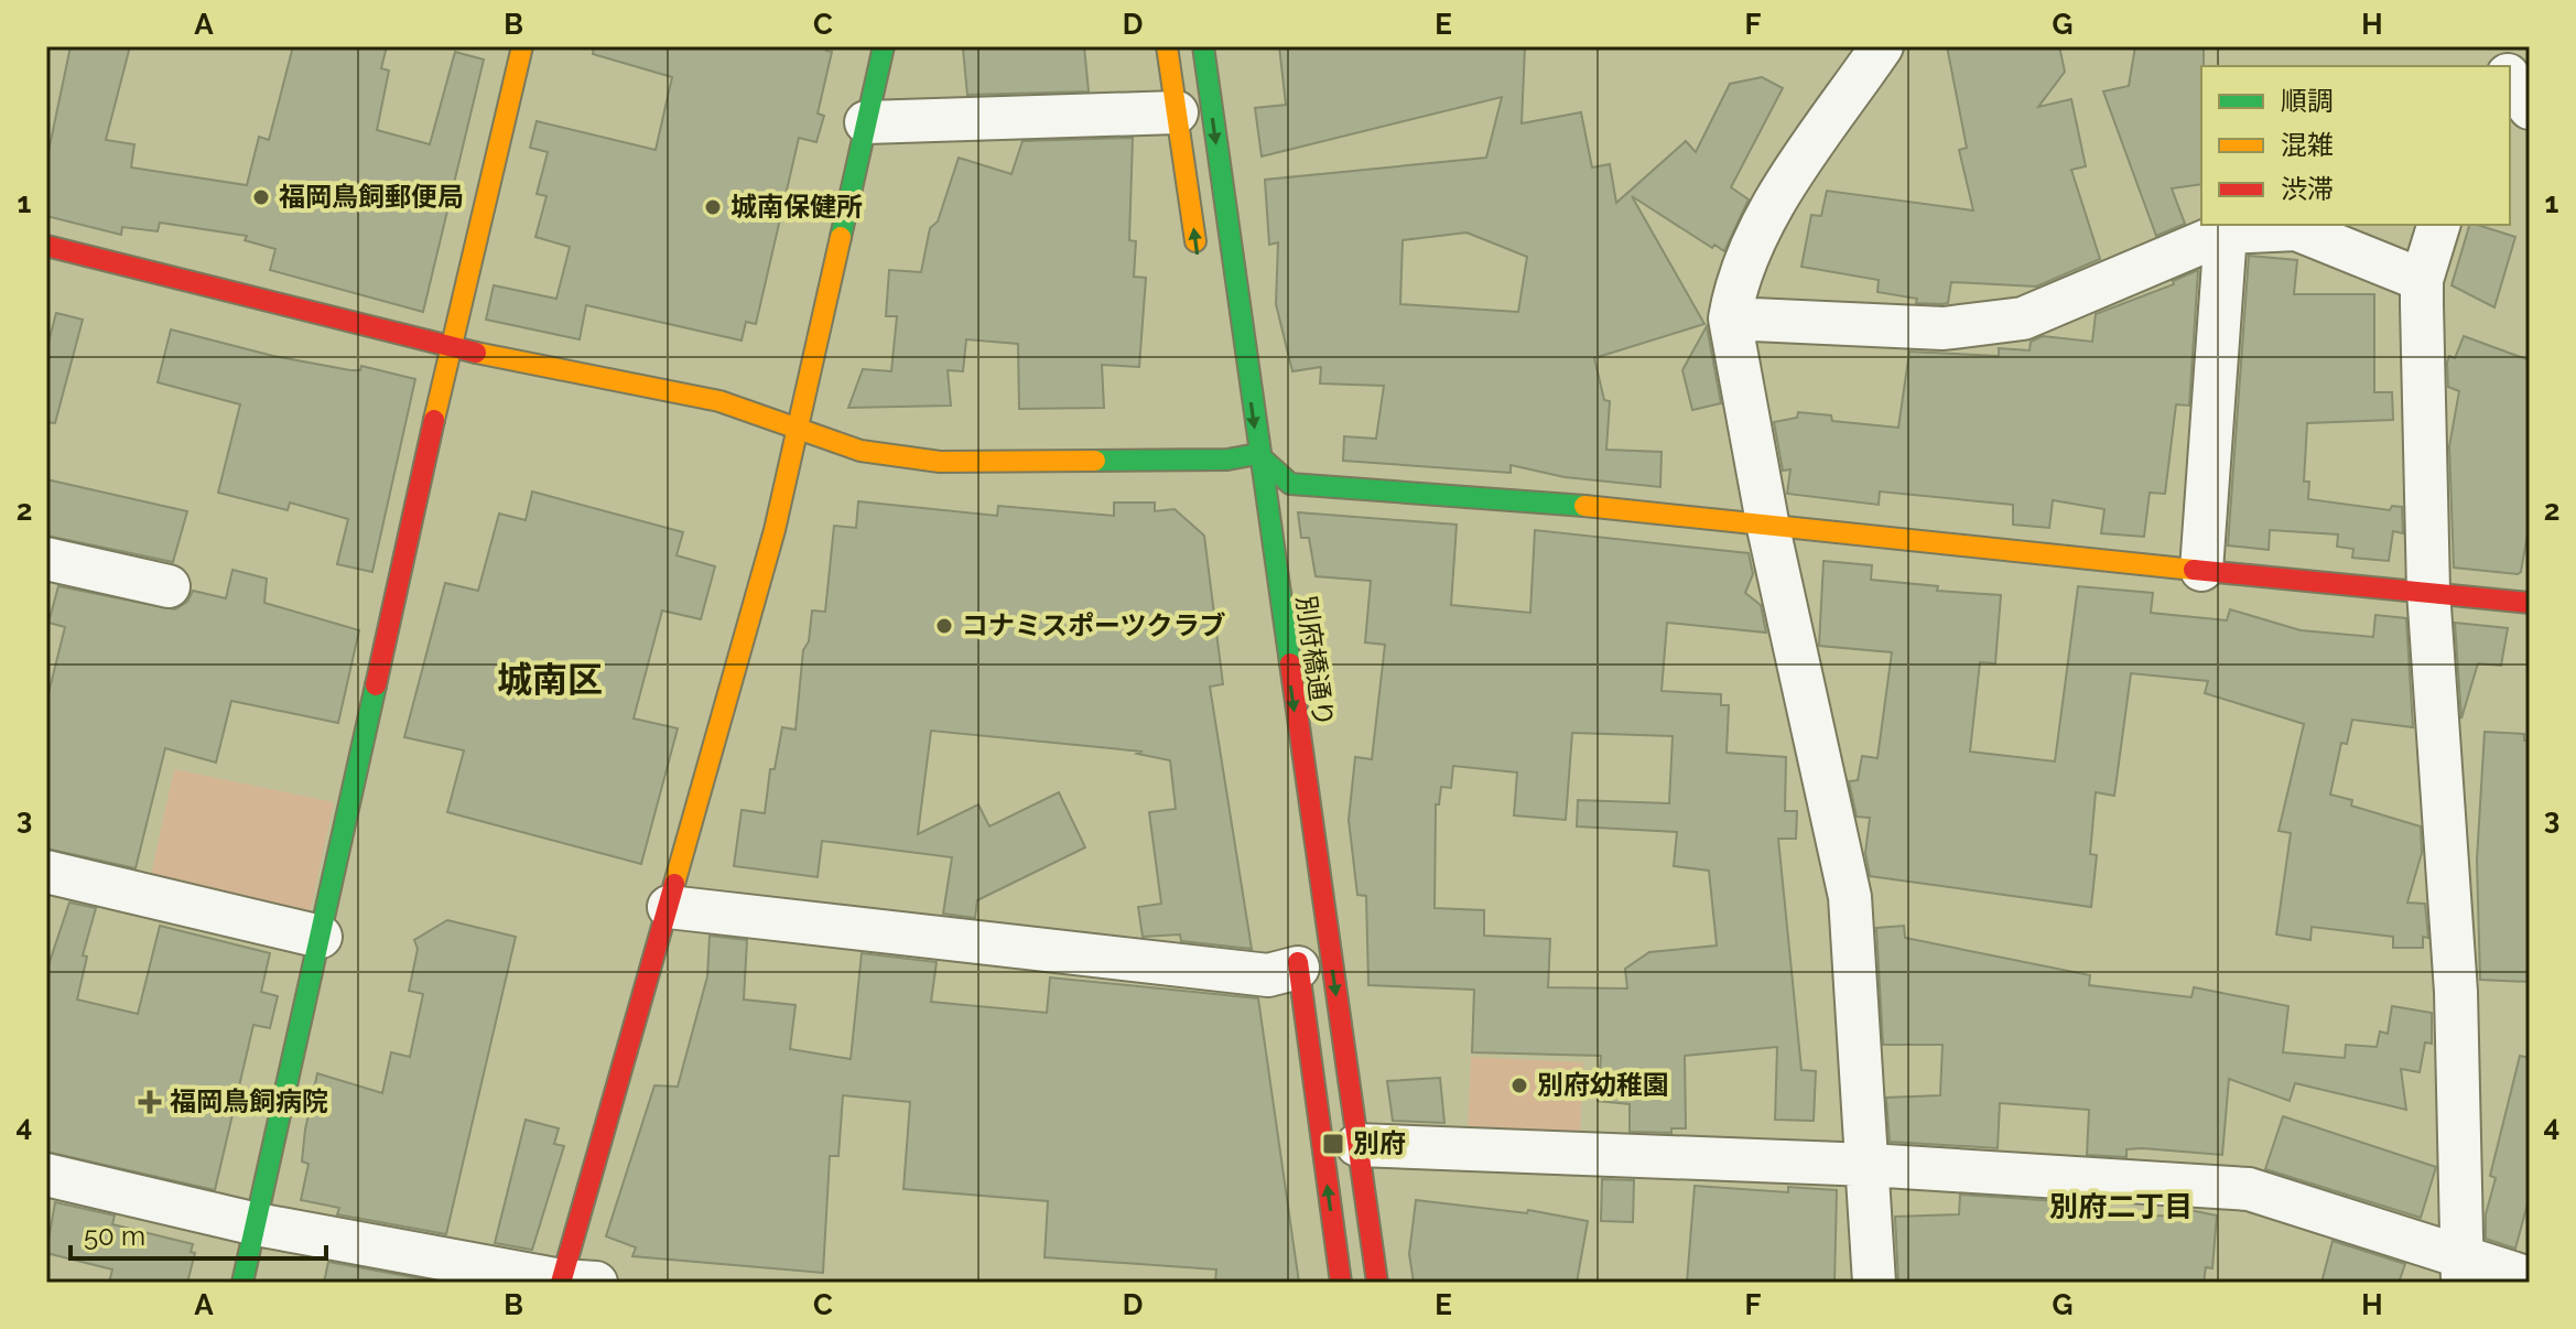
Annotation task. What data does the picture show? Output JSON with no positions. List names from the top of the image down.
{
  "streets": {
    "main road": ["別府橋通り"]
  },
  "districts": ["城南区", "別府二丁目"],
  "places": {
    "other": [
      "福岡鳥飼郵便局",
      "城南保健所",
      "コナミスポーツクラブ",
      "別府幼稚園"
    ],
    "health": ["福岡鳥飼病院"],
    "transit": ["別府"]
  },
  "legend": ["順調", "混雑", "渋滞"],
  "scale_bar": "50 m",
  "grid": {
    "columns": [
      "A",
      "B",
      "C",
      "D",
      "E",
      "F",
      "G",
      "H"
    ],
    "rows": [
      "1",
      "2",
      "3",
      "4"
    ]
  }
}
